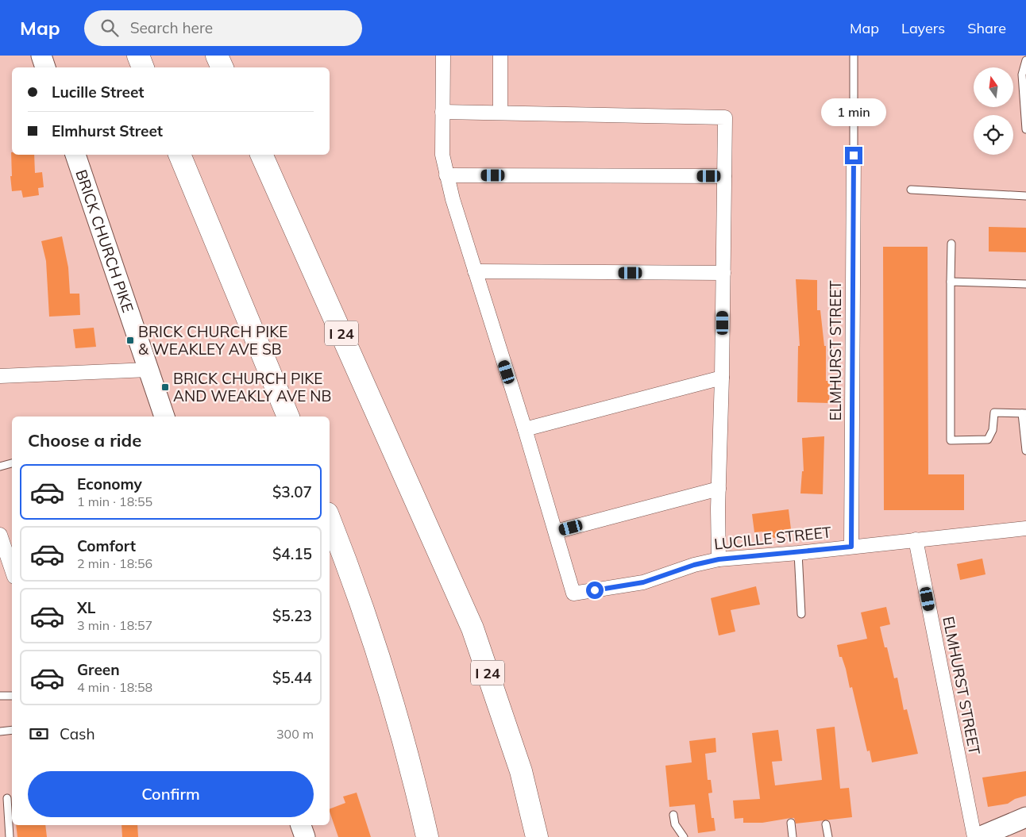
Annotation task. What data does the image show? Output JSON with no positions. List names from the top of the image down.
{
  "streets": {
    "highway": ["I 24"],
    "street": ["BRICK CHURCH PIKE", "ELMHURST STREET", "LUCILLE STREET"]
  },
  "crossings": [
    ["ELMHURST STREET", "LUCILLE STREET"]
  ],
  "places": {
    "transit": ["BRICK CHURCH PIKE & WEAKLEY AVE SB", "BRICK CHURCH PIKE AND WEAKLY AVE NB"]
  },
  "north": "top",
  "page": {
    "header": "Map",
    "search": "Search here",
    "nav": ["Map", "Layers", "Share"],
    "banner": ["Lucille Street", "Elmhurst Street"],
    "bubble": "1 min",
    "heading": "Choose a ride",
    "list": [
      {
        "name": "Economy",
        "note": "1 min · 18:55",
        "value": "$3.07"
      },
      {
        "name": "Comfort",
        "note": "2 min · 18:56",
        "value": "$4.15"
      },
      {
        "name": "XL",
        "note": "3 min · 18:57",
        "value": "$5.23"
      },
      {
        "name": "Green",
        "note": "4 min · 18:58",
        "value": "$5.44"
      }
    ],
    "pay": ["Cash", "300 m"],
    "buttons": "Confirm"
  }
}
